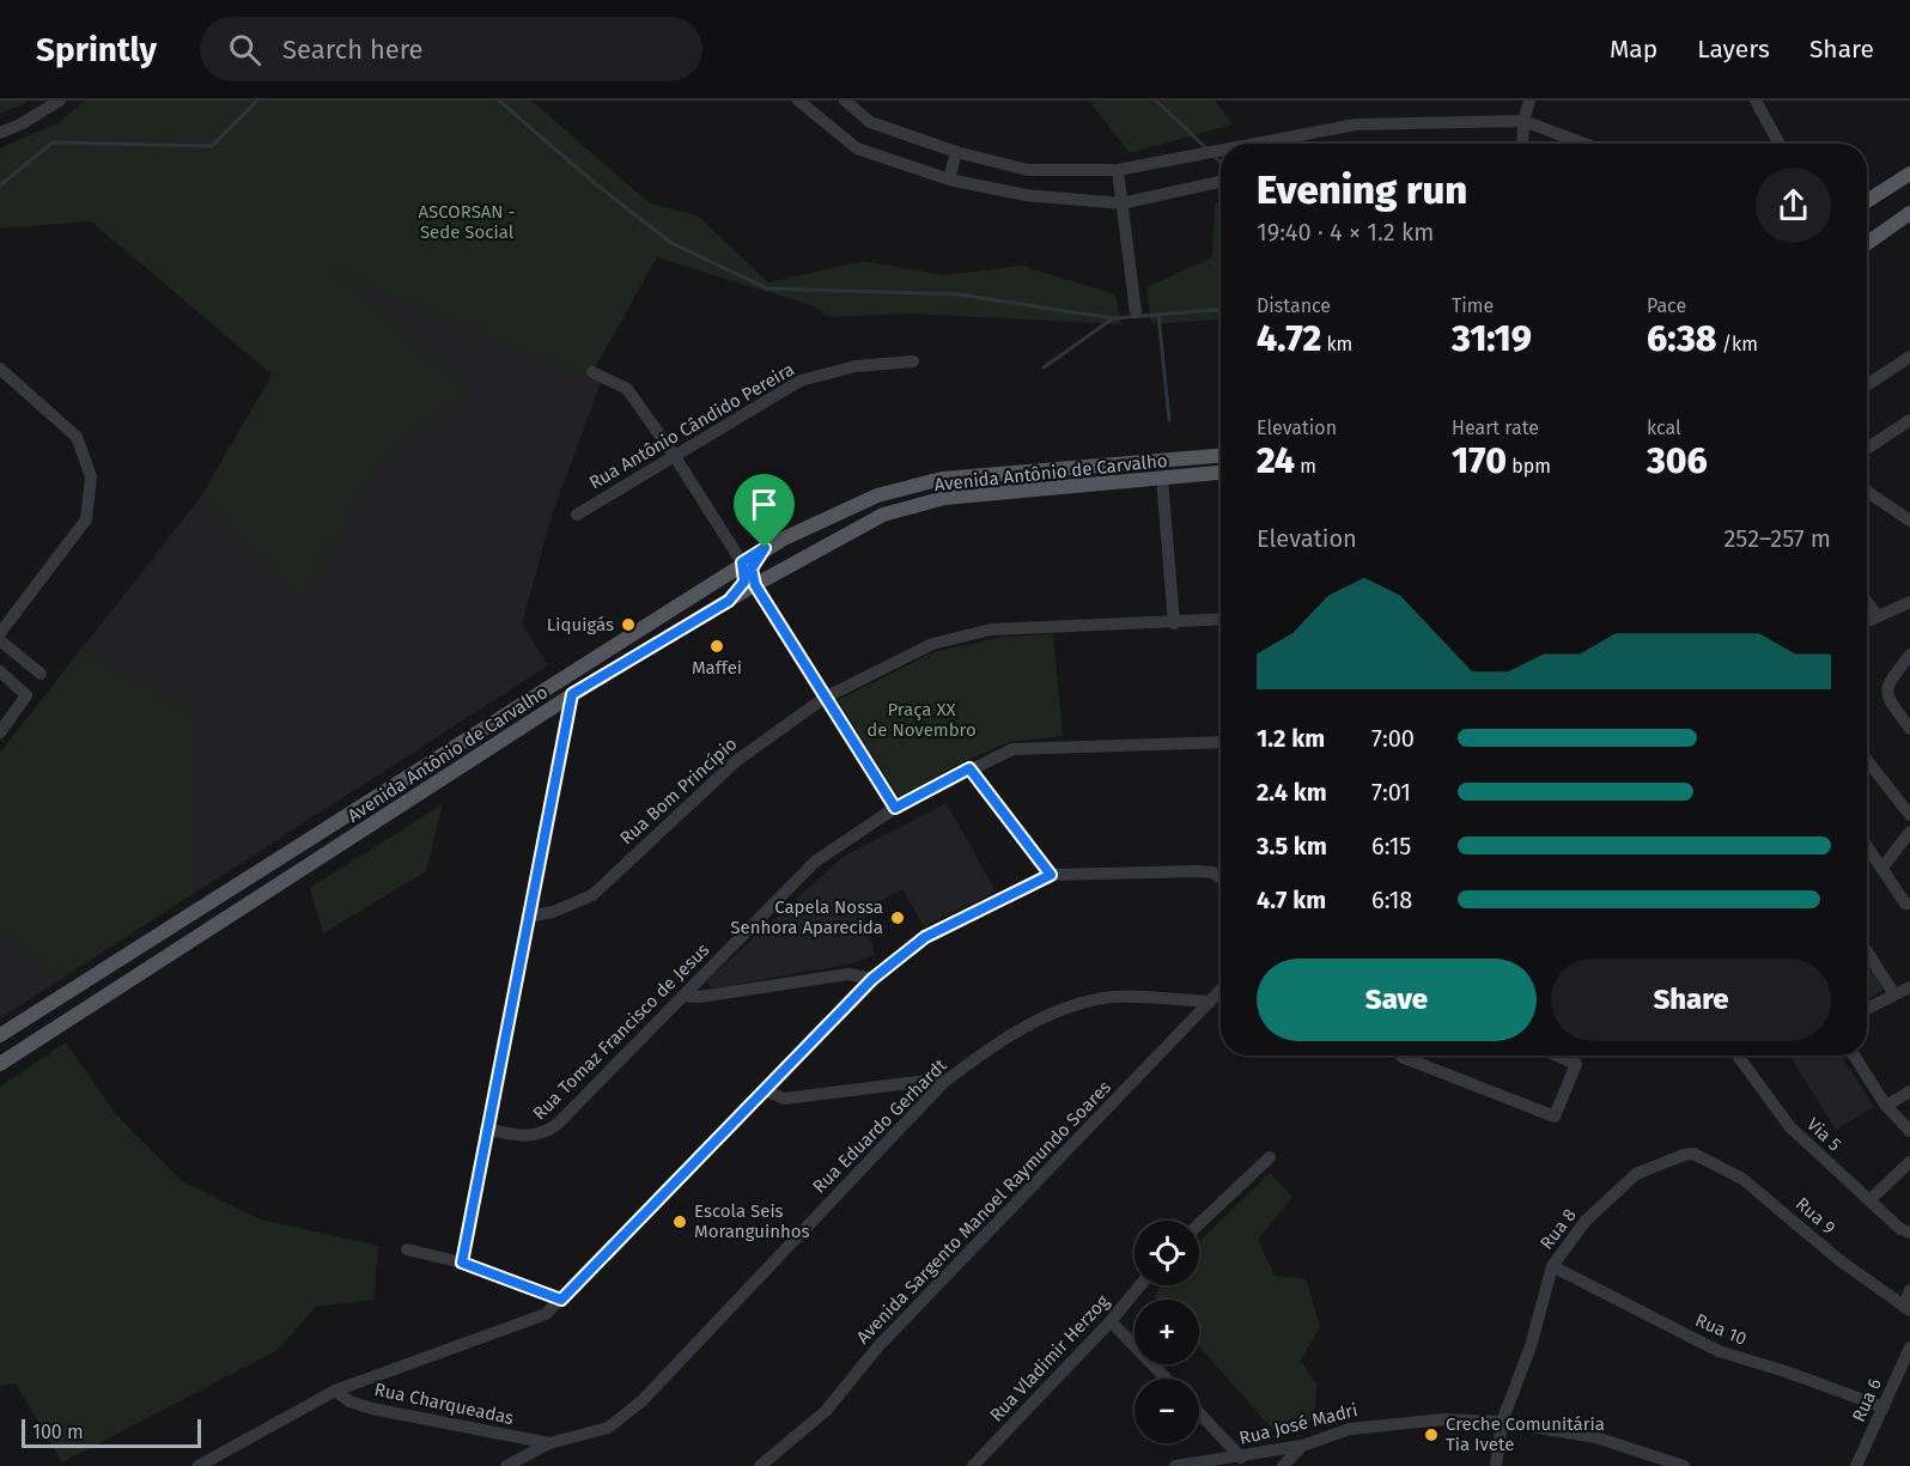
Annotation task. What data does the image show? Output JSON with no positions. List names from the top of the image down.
{
  "streets": {
    "main road": ["Avenida Antônio de Carvalho"],
    "street": [
      "Rua Antônio Cândido Pereira",
      "Rua Bom Princípio",
      "Rua Tomaz Francisco de Jesus",
      "Rua Eduardo Gerhardt",
      "Via 5",
      "Avenida Sargento Manoel Raymundo Soares",
      "Rua 9",
      "Rua 8",
      "Rua 10",
      "Rua Vladimir Herzog",
      "Rua 6",
      "Rua Charqueadas",
      "Rua José Madri"
    ]
  },
  "crossings": [
    ["Rua Eduardo Gerhardt", "Avenida Sargento Manoel Raymundo Soares"],
    ["Rua Eduardo Gerhardt", "Rua Charqueadas"],
    ["Rua 9", "Rua 8"],
    ["Rua 8", "Rua 10"],
    ["Rua 8", "Rua José Madri"],
    ["Rua 10", "Rua 6"]
  ],
  "parks": ["ASCORSAN - Sede Social", "Praça XX de Novembro"],
  "places": [
    "Liquigás",
    "Maffei",
    "Capela Nossa Senhora Aparecida",
    "Escola Seis Moranguinhos",
    "Creche Comunitária Tia Ivete"
  ],
  "scale_bar": "100 m",
  "page": {
    "header": "Sprintly",
    "search": "Search here",
    "nav": ["Map", "Layers", "Share"],
    "heading": ["Evening run", "19:40 · 4 × 1.2 km"],
    "stats": [
      ["Distance", "4.72 km"],
      ["Time", "31:19"],
      ["Pace", "6:38 /km"],
      ["Elevation", "24 m"],
      ["Heart rate", "170 bpm"],
      ["kcal", "306"]
    ],
    "chart": ["Elevation", "252–257 m"],
    "list": [
      {
        "name": "1.2 km",
        "note": "7:00"
      },
      {
        "name": "2.4 km",
        "note": "7:01"
      },
      {
        "name": "3.5 km",
        "note": "6:15"
      },
      {
        "name": "4.7 km",
        "note": "6:18"
      }
    ],
    "buttons": ["Save", "Share"],
    "map_buttons": ["+", "−"],
    "scale": "100 m"
  }
}
